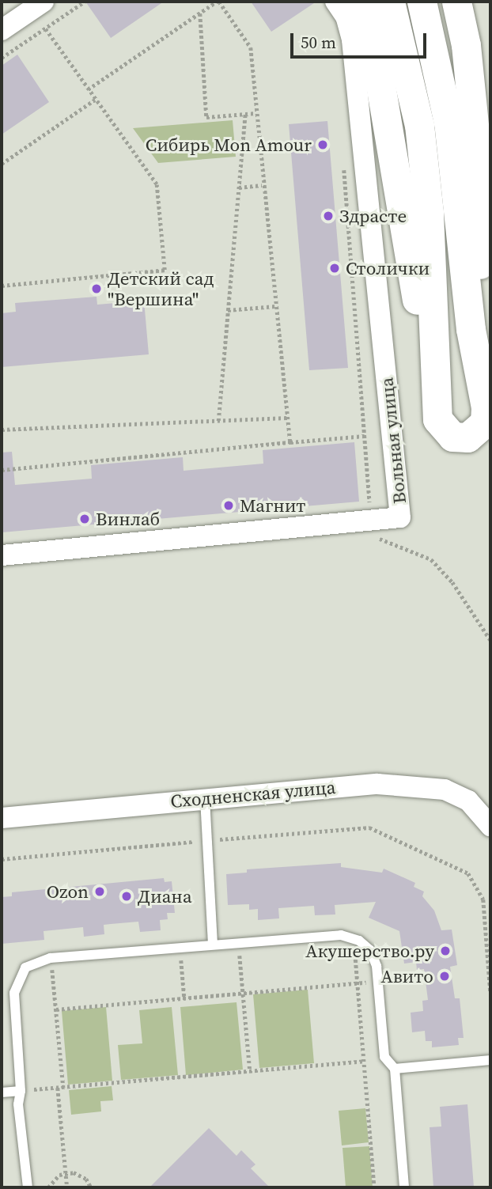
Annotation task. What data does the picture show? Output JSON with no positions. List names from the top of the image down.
{
  "streets": {
    "street": ["Вольная улица", "Сходненская улица"]
  },
  "places": [
    "Сибирь Mon Amour",
    "Здрасте",
    "Столички",
    "Детский сад \"Вершина\"",
    "Магнит",
    "Винлаб",
    "Ozon",
    "Диана",
    "Акушерство.ру",
    "Авито"
  ],
  "scale_bar": "50 m"
}
